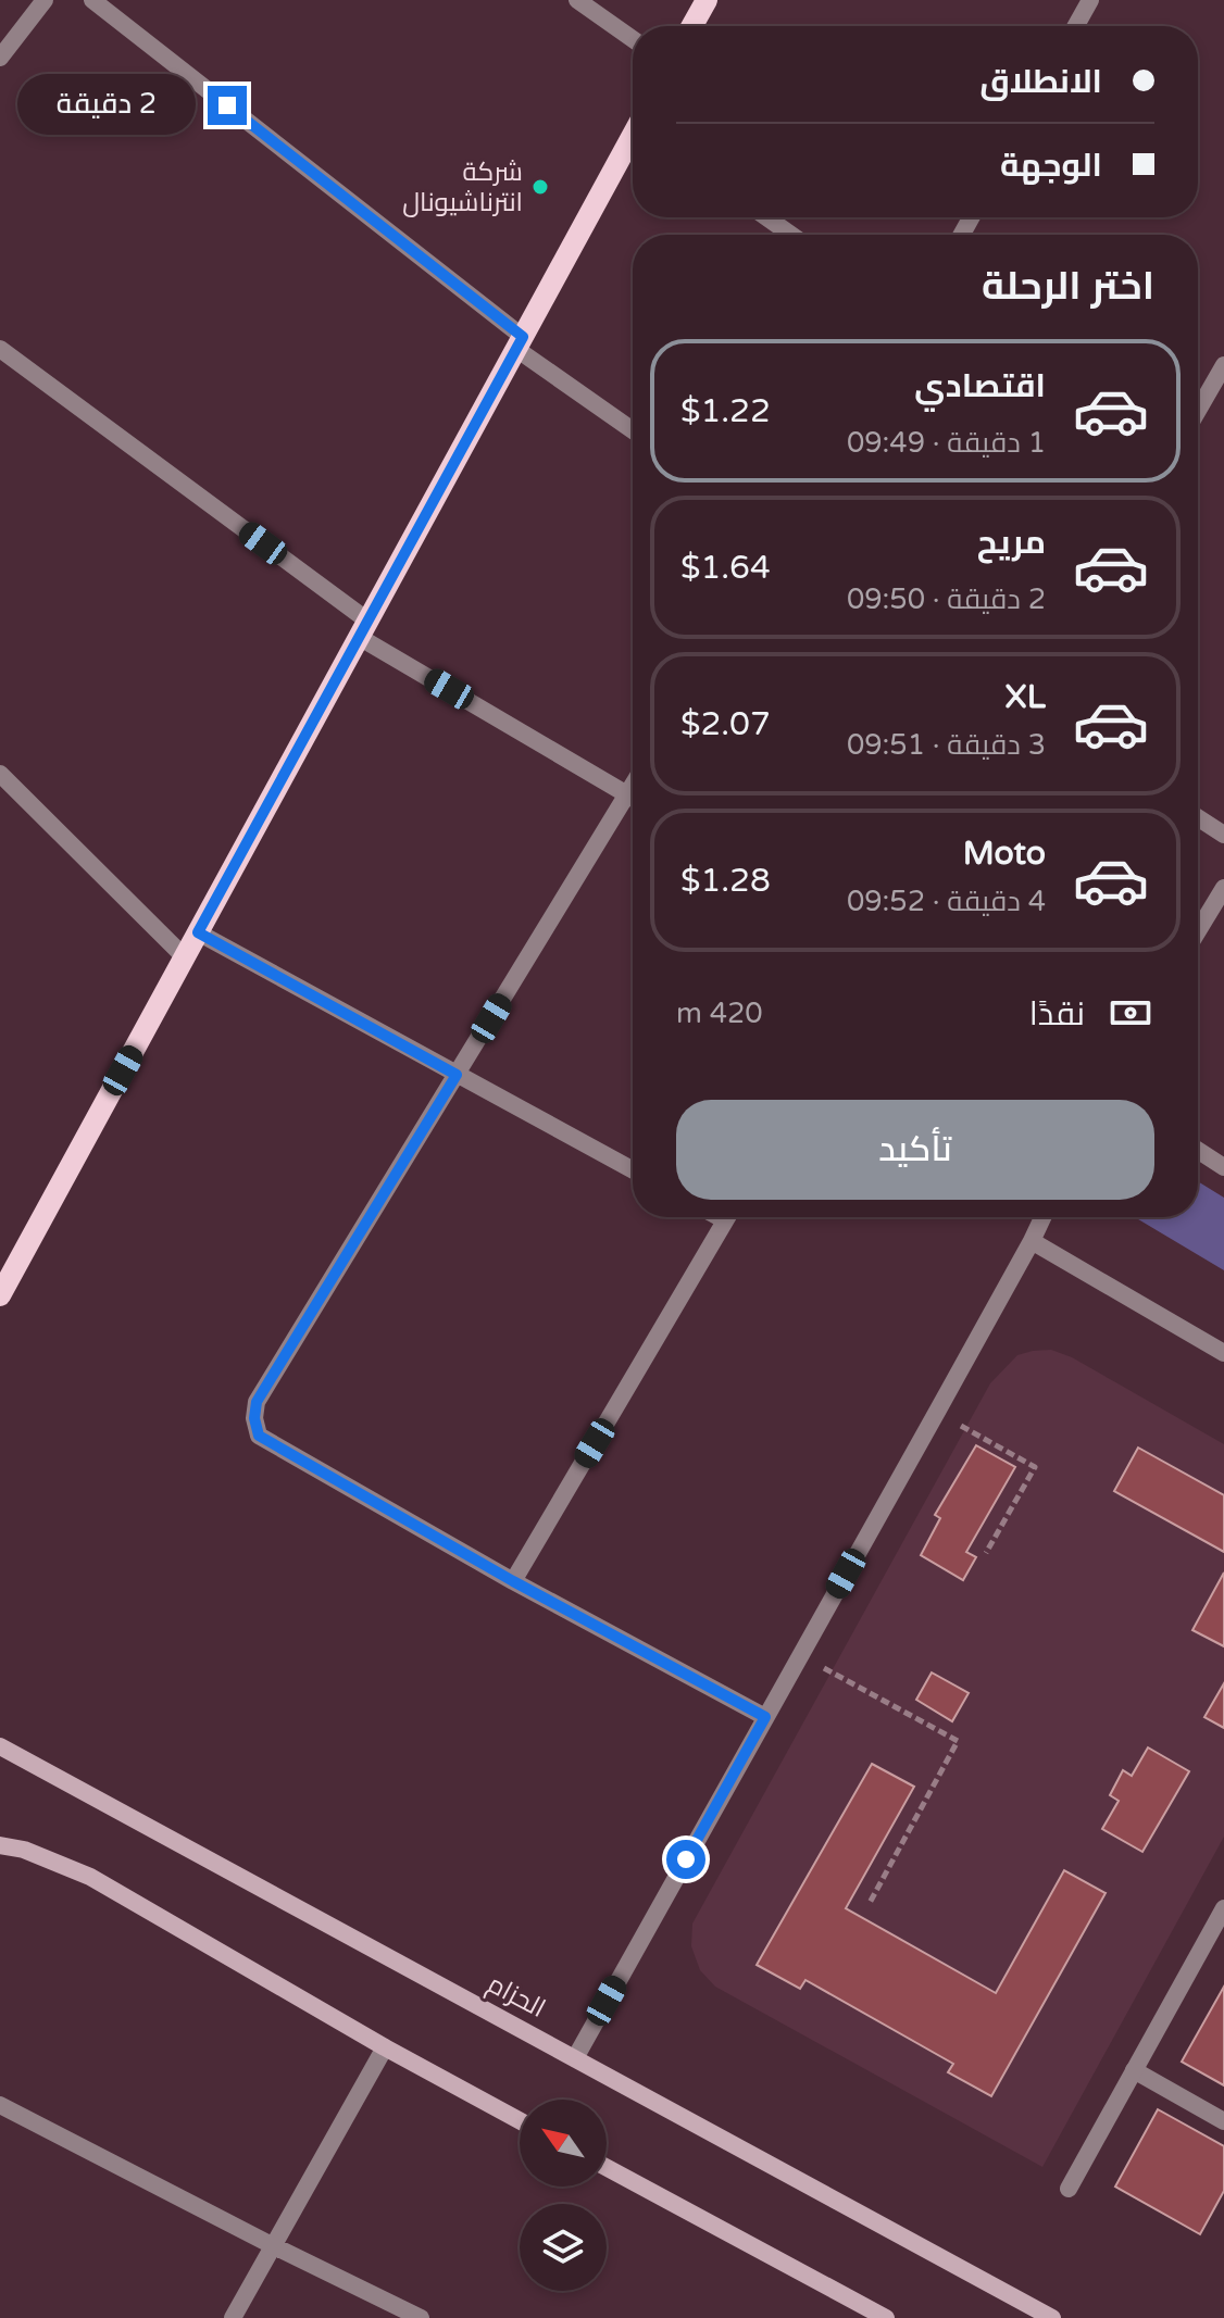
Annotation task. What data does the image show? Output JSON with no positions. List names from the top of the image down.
{
  "streets": {
    "main road": ["الحزام"]
  },
  "places": ["شركة انترناشيونال"],
  "north": "top left",
  "page": {
    "banner": ["الانطلاق", "الوجهة"],
    "bubble": "2 دقيقة",
    "heading": "اختر الرحلة",
    "list": [
      {
        "name": "اقتصادي",
        "note": "1 دقيقة · 09:49",
        "value": "$1.22"
      },
      {
        "name": "مريح",
        "note": "2 دقيقة · 09:50",
        "value": "$1.64"
      },
      {
        "name": "XL",
        "note": "3 دقيقة · 09:51",
        "value": "$2.07"
      },
      {
        "name": "Moto",
        "note": "4 دقيقة · 09:52",
        "value": "$1.28"
      }
    ],
    "pay": ["نقدًا", "420 m"],
    "buttons": "تأكيد"
  }
}
